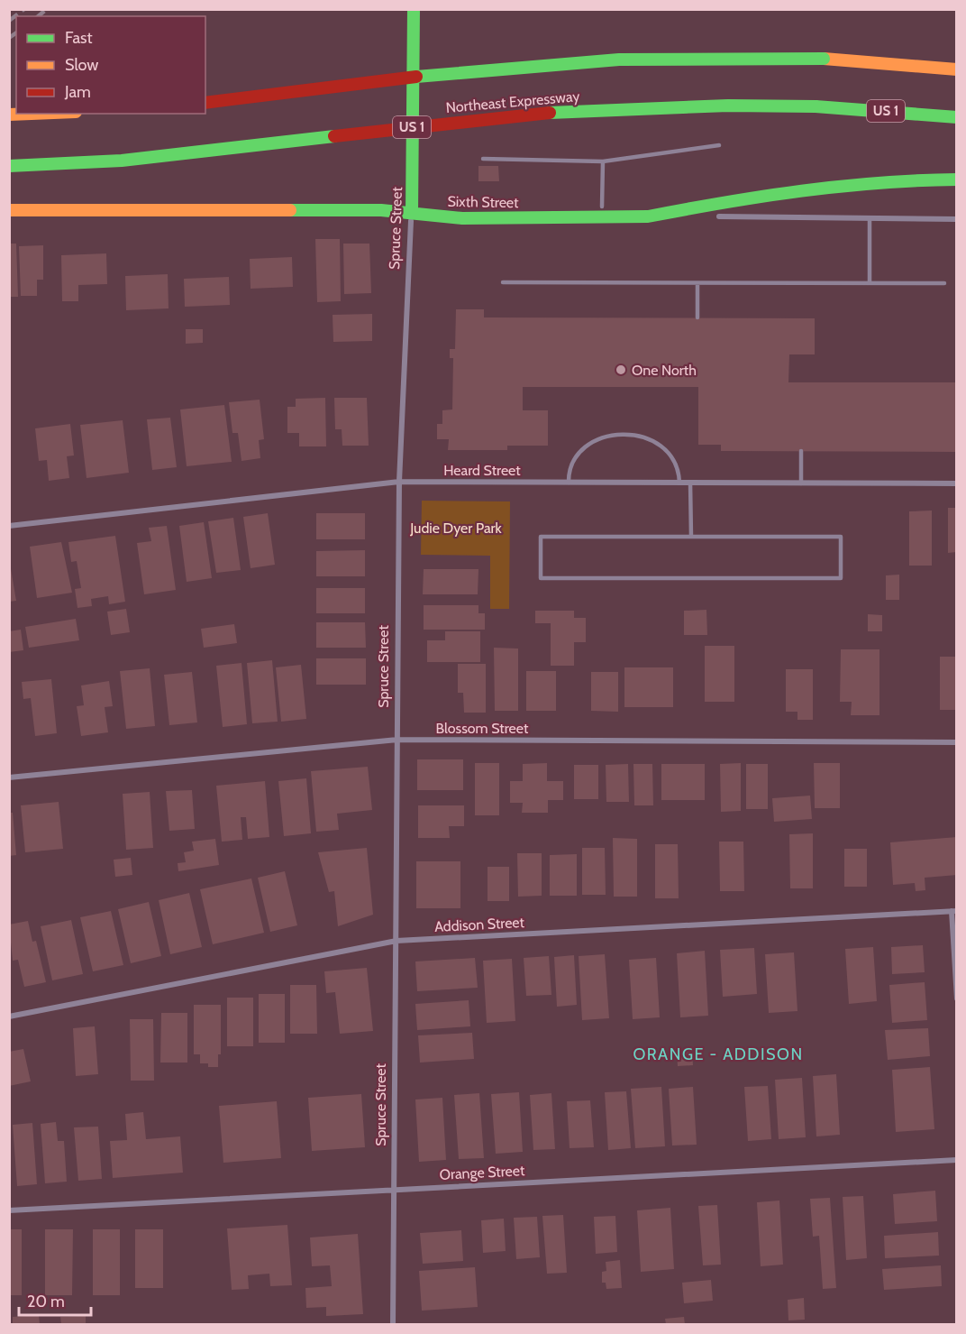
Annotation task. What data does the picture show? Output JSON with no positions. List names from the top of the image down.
{
  "streets": {
    "main road": [
      "Northeast Expressway",
      "US 1",
      "Sixth Street",
      "Spruce Street"
    ],
    "street": [
      "Heard Street",
      "Blossom Street",
      "Addison Street",
      "Orange Street"
    ]
  },
  "crossings": [
    ["Sixth Street", "Spruce Street"],
    ["Spruce Street", "Heard Street"],
    ["Spruce Street", "Blossom Street"],
    ["Spruce Street", "Addison Street"],
    ["Spruce Street", "Orange Street"]
  ],
  "districts": ["ORANGE - ADDISON"],
  "parks": ["Judie Dyer Park"],
  "places": ["One North"],
  "legend": ["Fast", "Slow", "Jam"],
  "scale_bar": "20 m"
}
